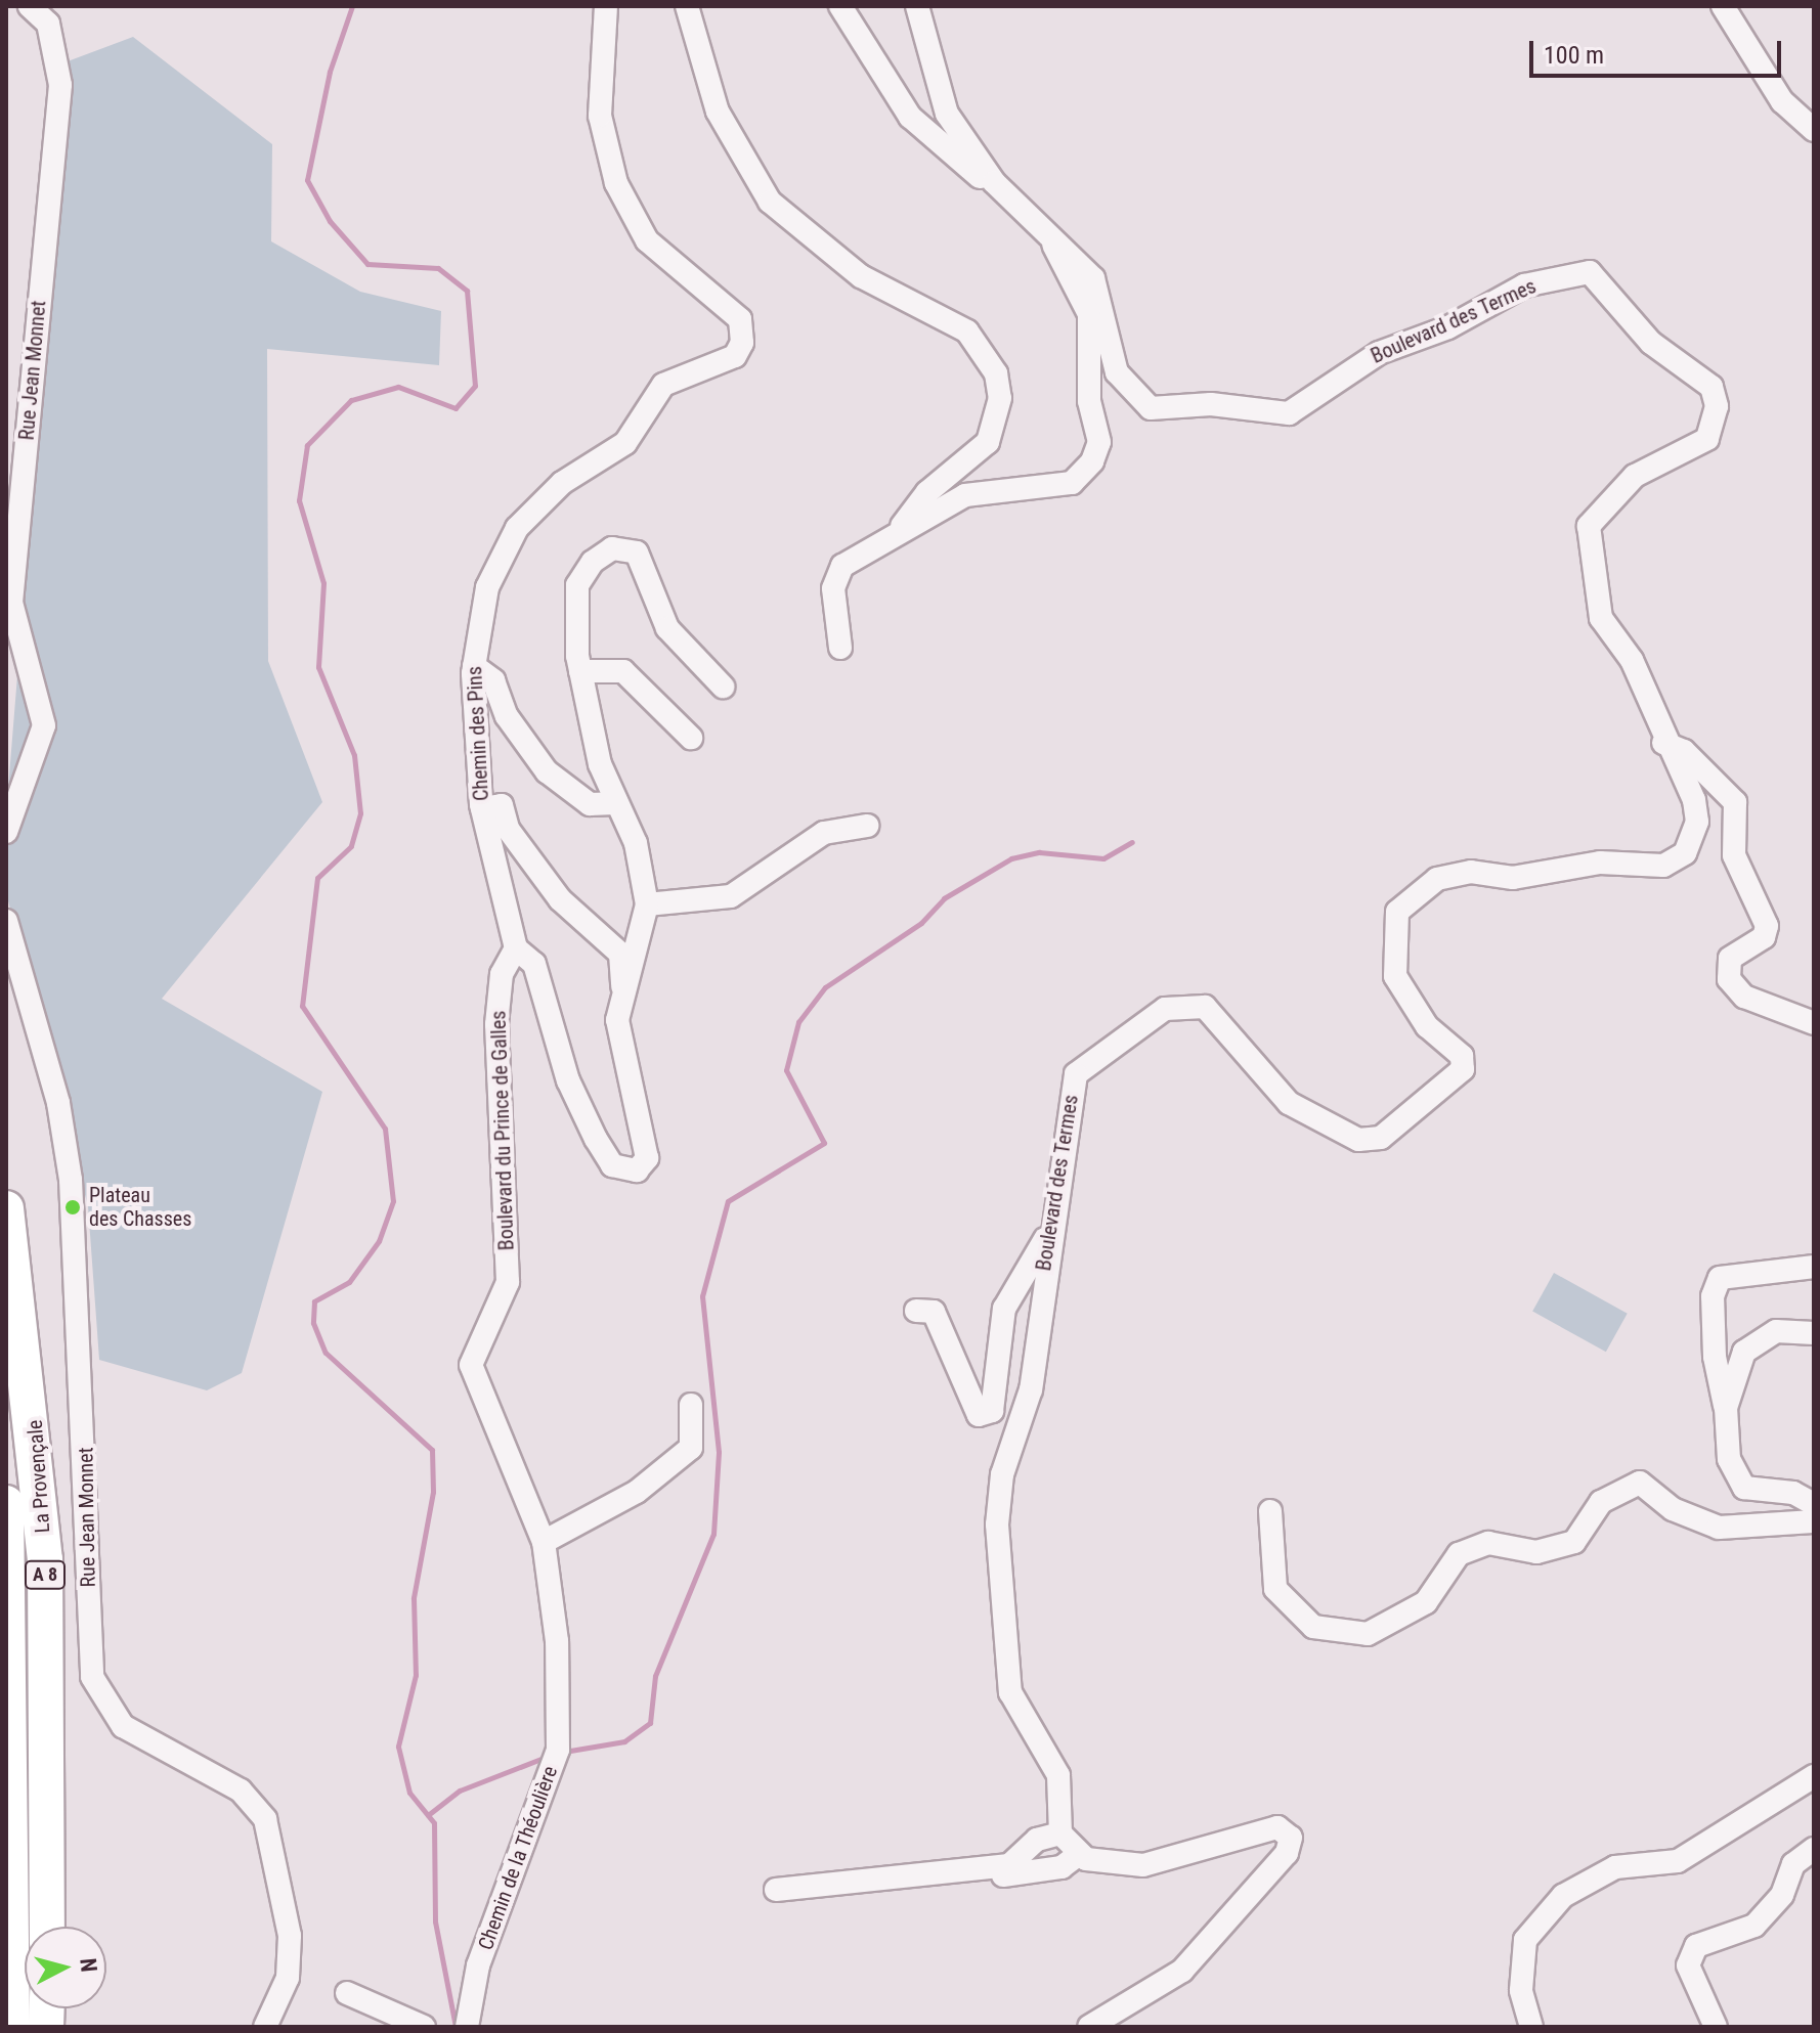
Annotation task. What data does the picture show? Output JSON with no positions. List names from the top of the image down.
{
  "streets": {
    "highway": ["La Provençale", "A 8"],
    "street": [
      "Boulevard des Termes",
      "Rue Jean Monnet",
      "Chemin des Pins",
      "Boulevard du Prince de Galles",
      "Chemin de la Théoulière"
    ]
  },
  "crossings": [
    ["Chemin des Pins", "Boulevard du Prince de Galles"],
    ["Boulevard du Prince de Galles", "Chemin de la Théoulière"]
  ],
  "places": ["Plateau des Chasses"],
  "scale_bar": "100 m",
  "north": "right"
}
